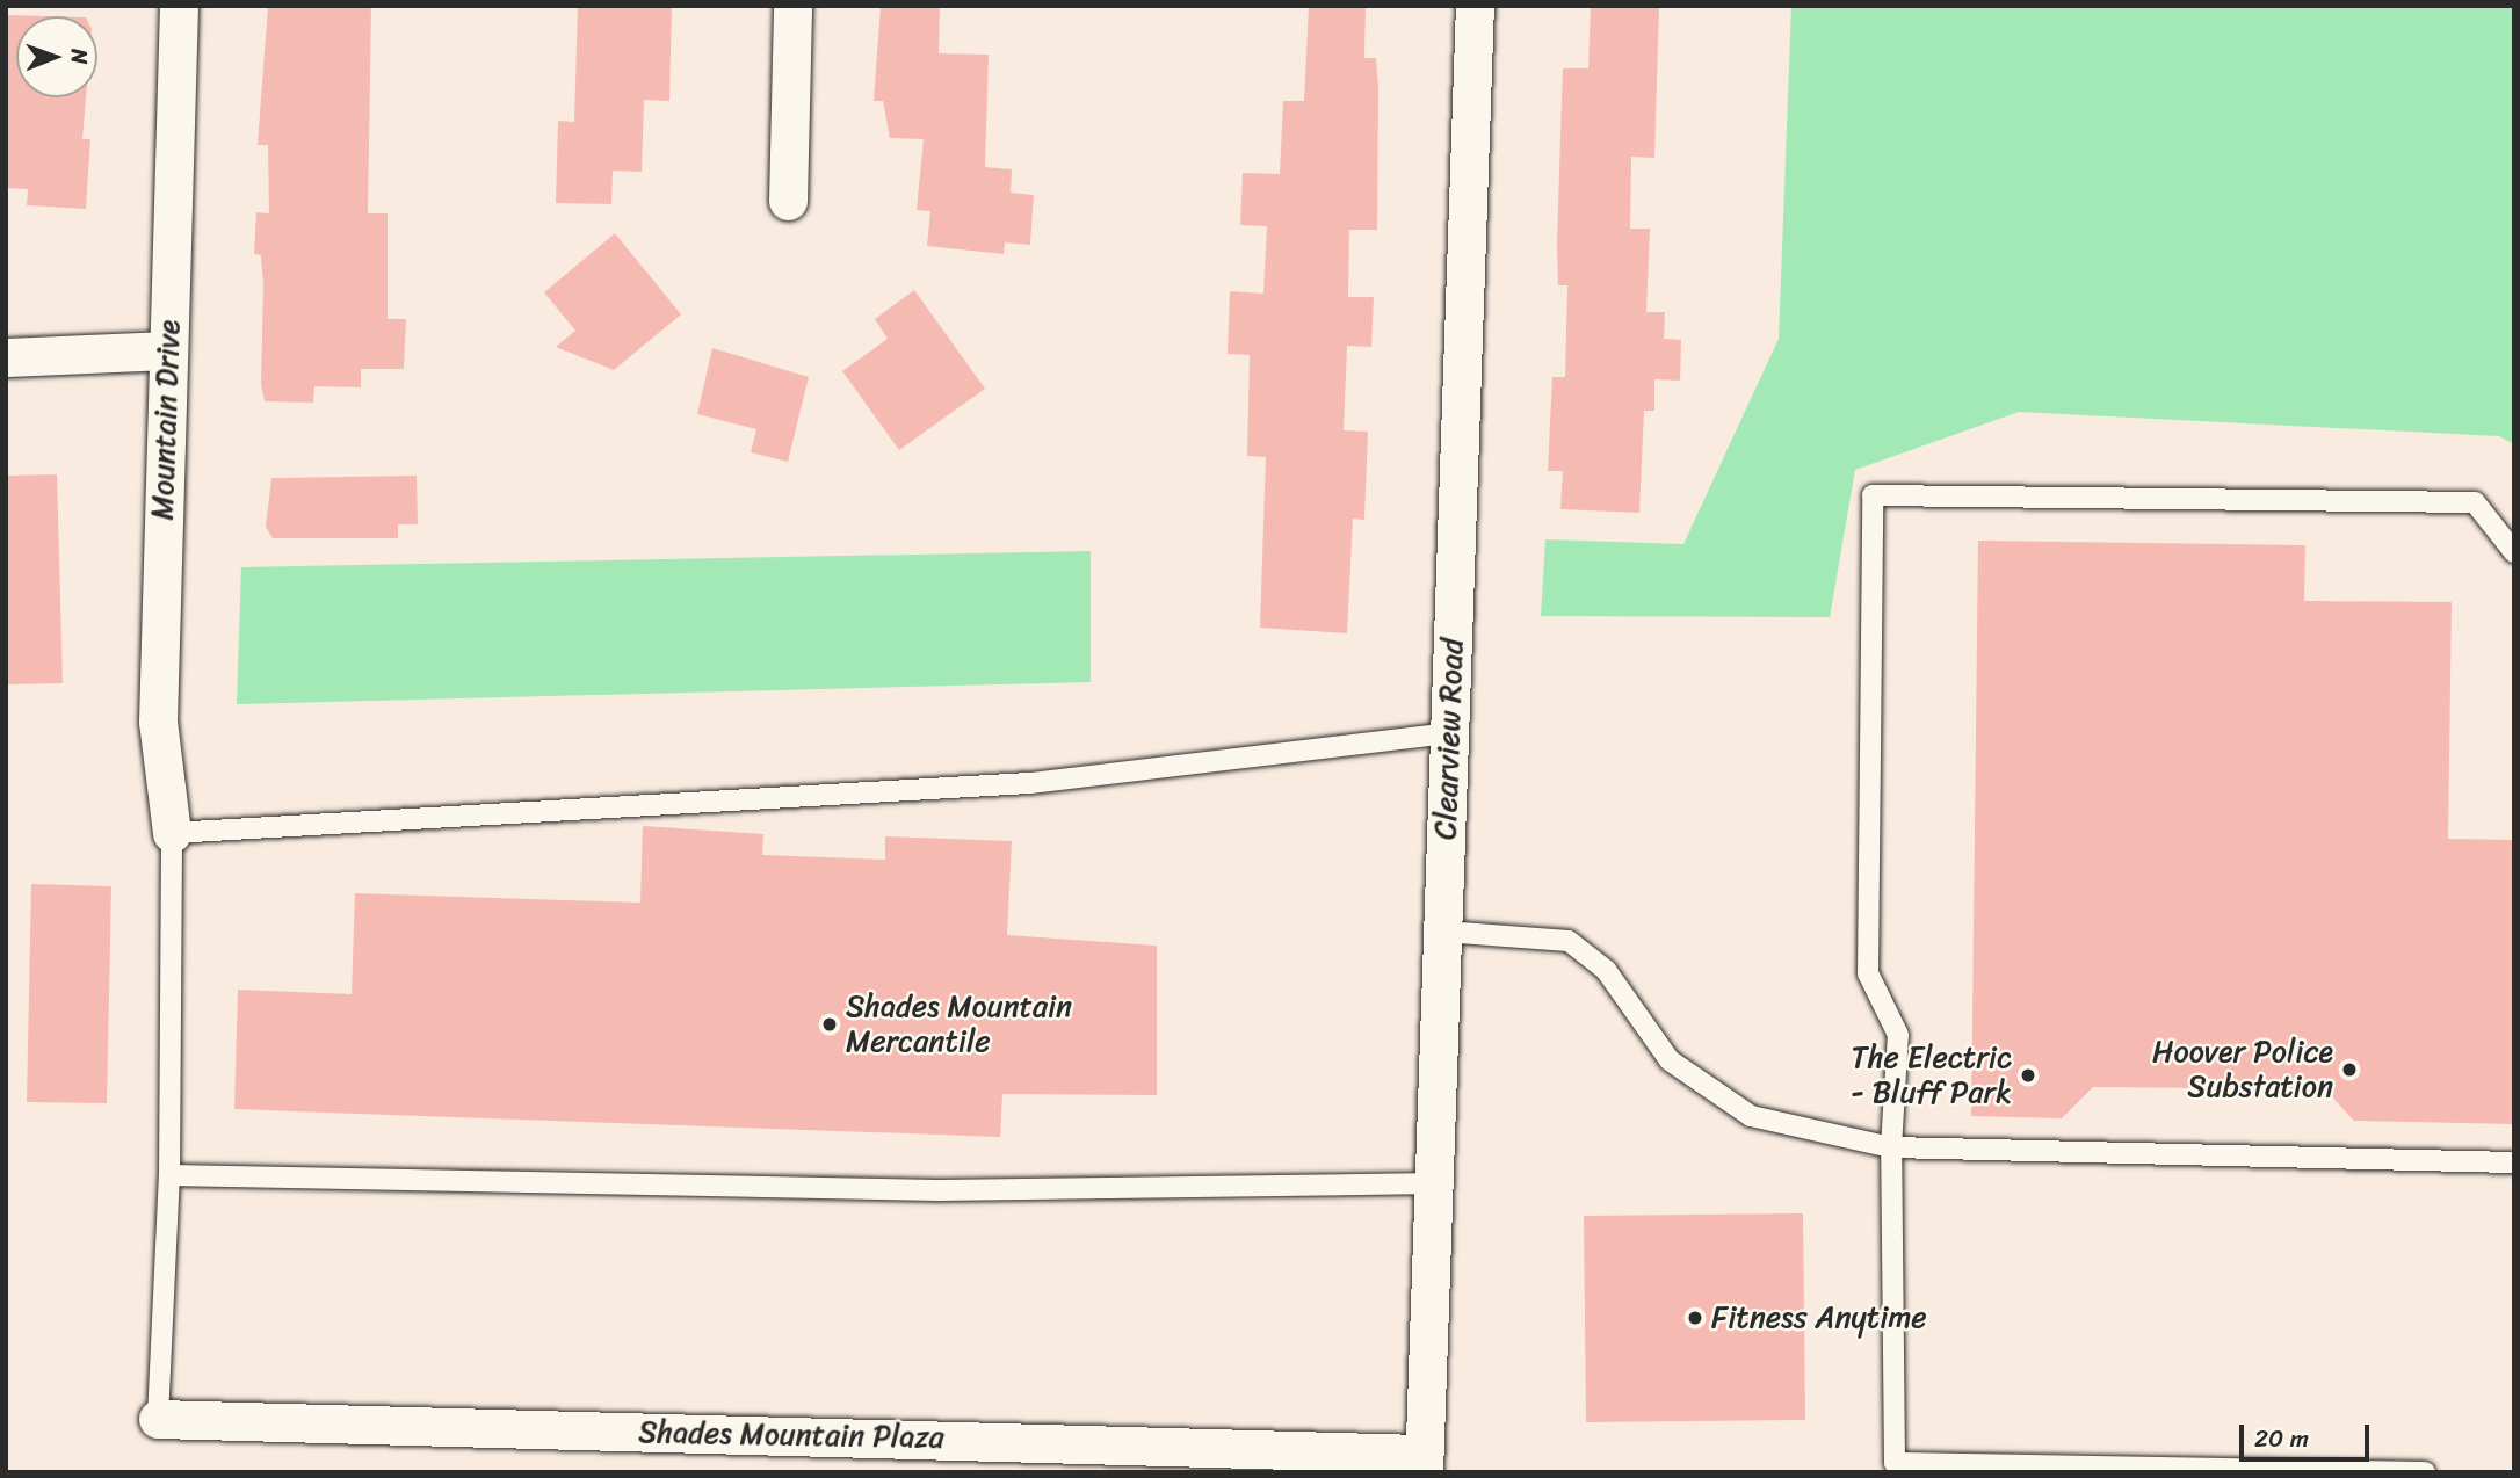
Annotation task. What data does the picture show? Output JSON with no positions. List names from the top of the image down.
{
  "streets": {
    "street": ["Mountain Drive", "Clearview Road", "Shades Mountain Plaza"]
  },
  "crossings": [
    ["Clearview Road", "Shades Mountain Plaza"]
  ],
  "places": [
    "Shades Mountain Mercantile",
    "Hoover Police Substation",
    "The Electric - Bluff Park",
    "Fitness Anytime"
  ],
  "scale_bar": "20 m",
  "north": "right"
}
